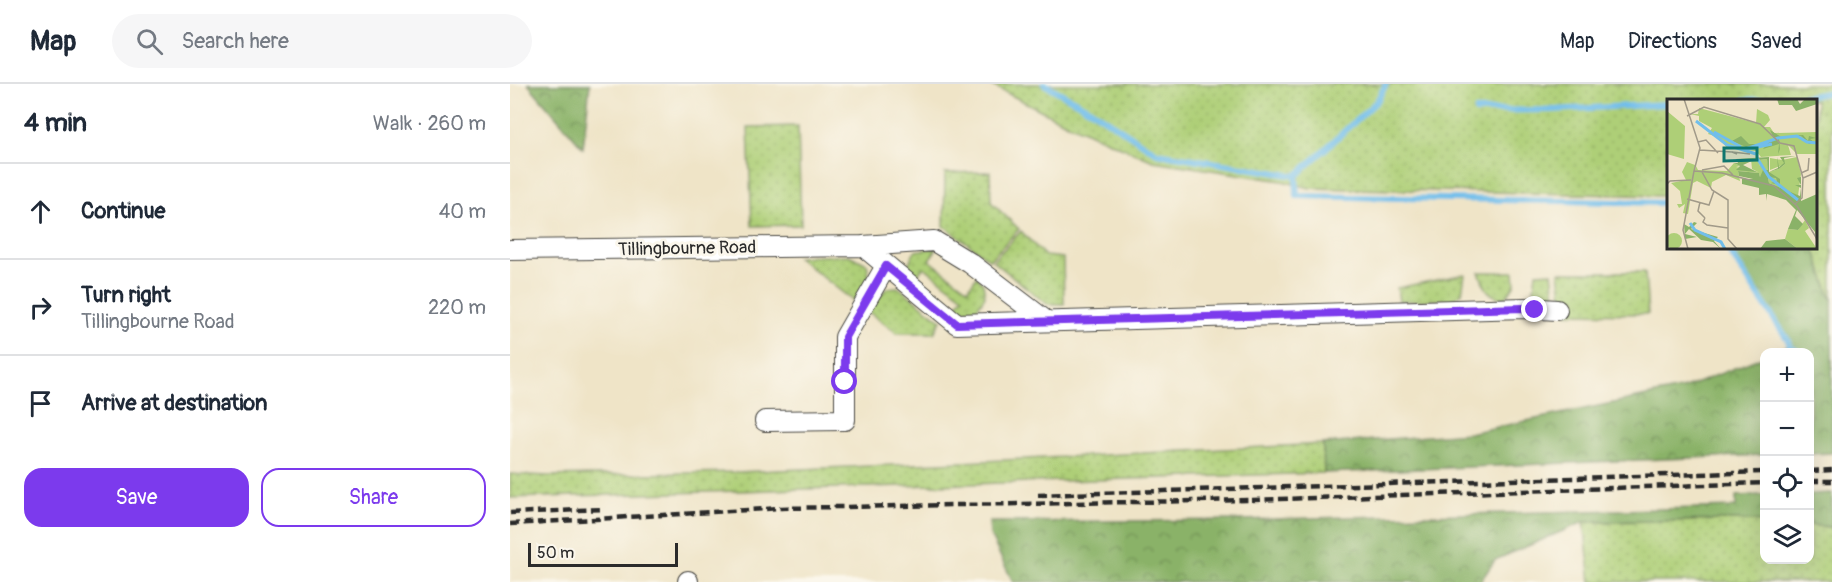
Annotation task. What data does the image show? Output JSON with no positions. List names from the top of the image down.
{
  "streets": {
    "street": ["Tillingbourne Road"]
  },
  "scale_bar": "50 m",
  "page": {
    "header": "Map",
    "search": "Search here",
    "nav": ["Map", "Directions", "Saved"],
    "heading": ["4 min", "Walk · 260 m"],
    "list": [
      ["Continue", "40 m"],
      ["Turn right", "Tillingbourne Road", "220 m"],
      "Arrive at destination"
    ],
    "map_buttons": ["+", "−"],
    "buttons": ["Save", "Share"],
    "scale": "50 m"
  }
}
